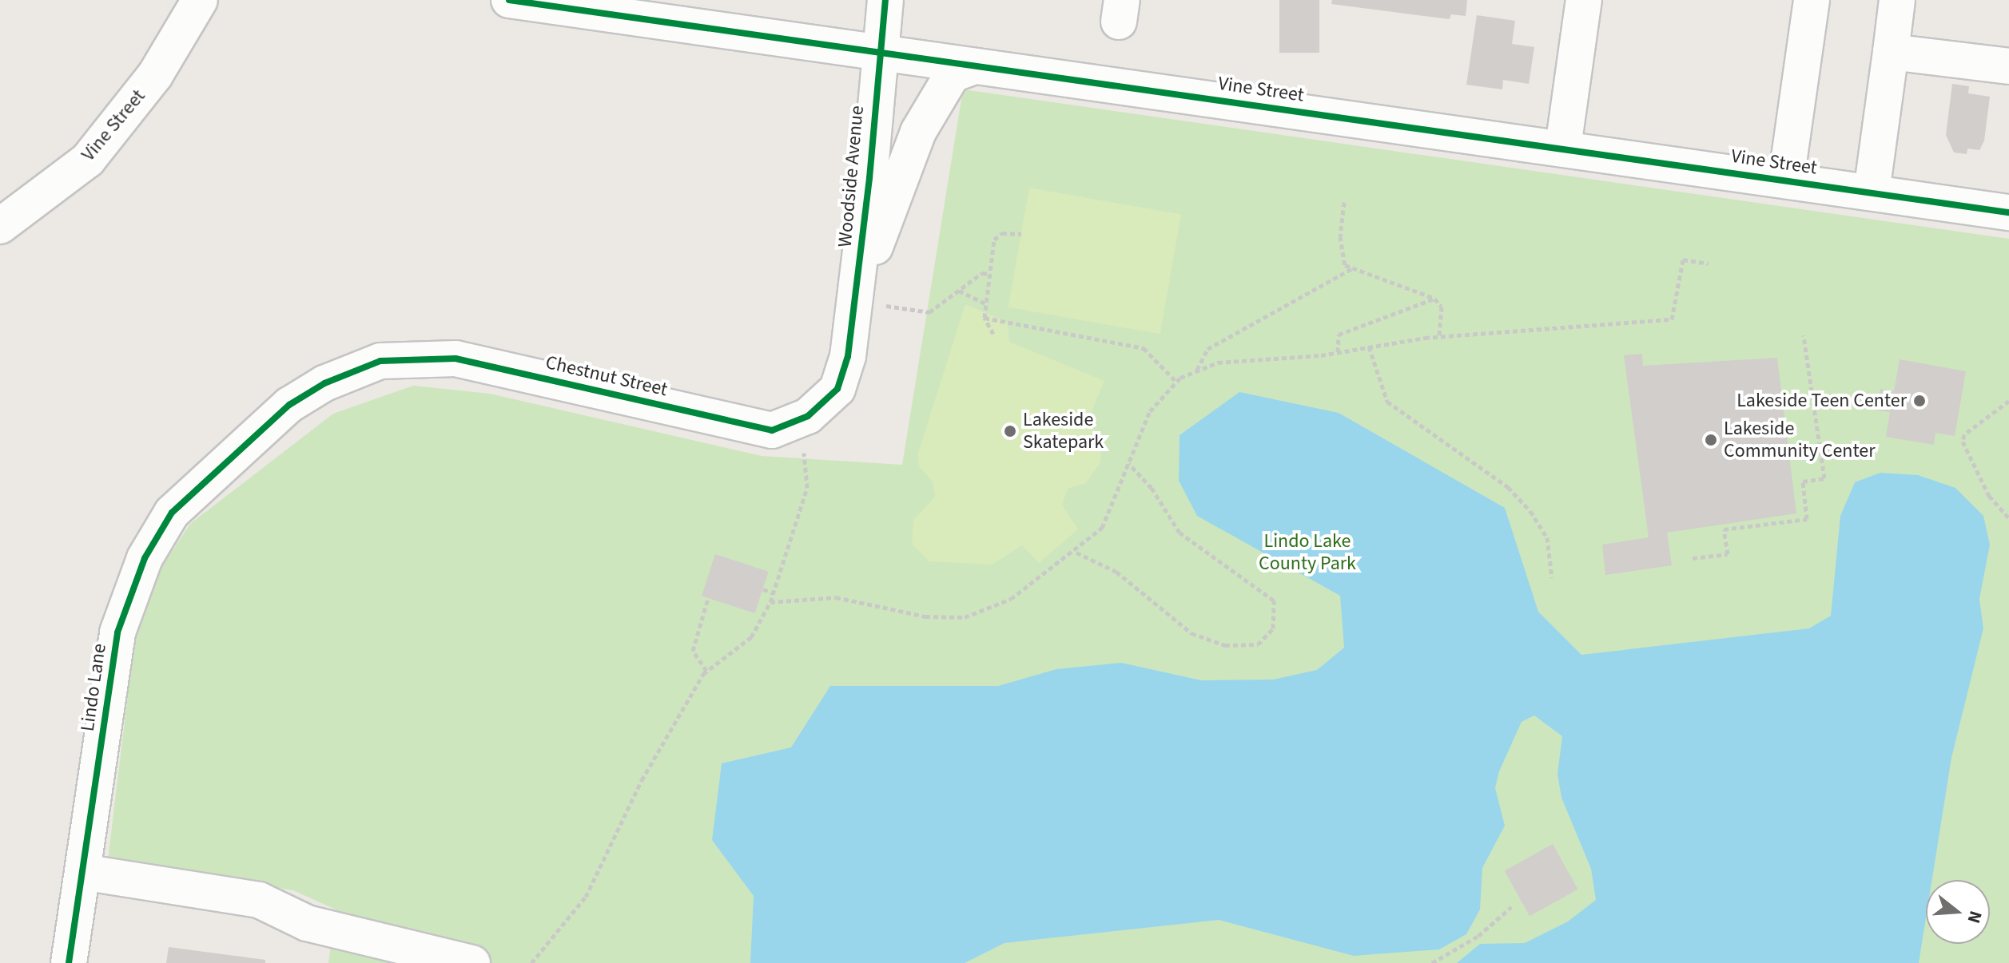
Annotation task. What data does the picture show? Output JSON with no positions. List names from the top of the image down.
{
  "streets": {
    "street": [
      "Vine Street",
      "Woodside Avenue",
      "Chestnut Street",
      "Lindo Lane"
    ]
  },
  "crossings": [
    ["Vine Street", "Woodside Avenue"],
    ["Woodside Avenue", "Chestnut Street"],
    ["Chestnut Street", "Lindo Lane"]
  ],
  "parks": ["Lindo Lake County Park"],
  "places": ["Lakeside Teen Center", "Lakeside Skatepark", "Lakeside Community Center"],
  "north": "right"
}
